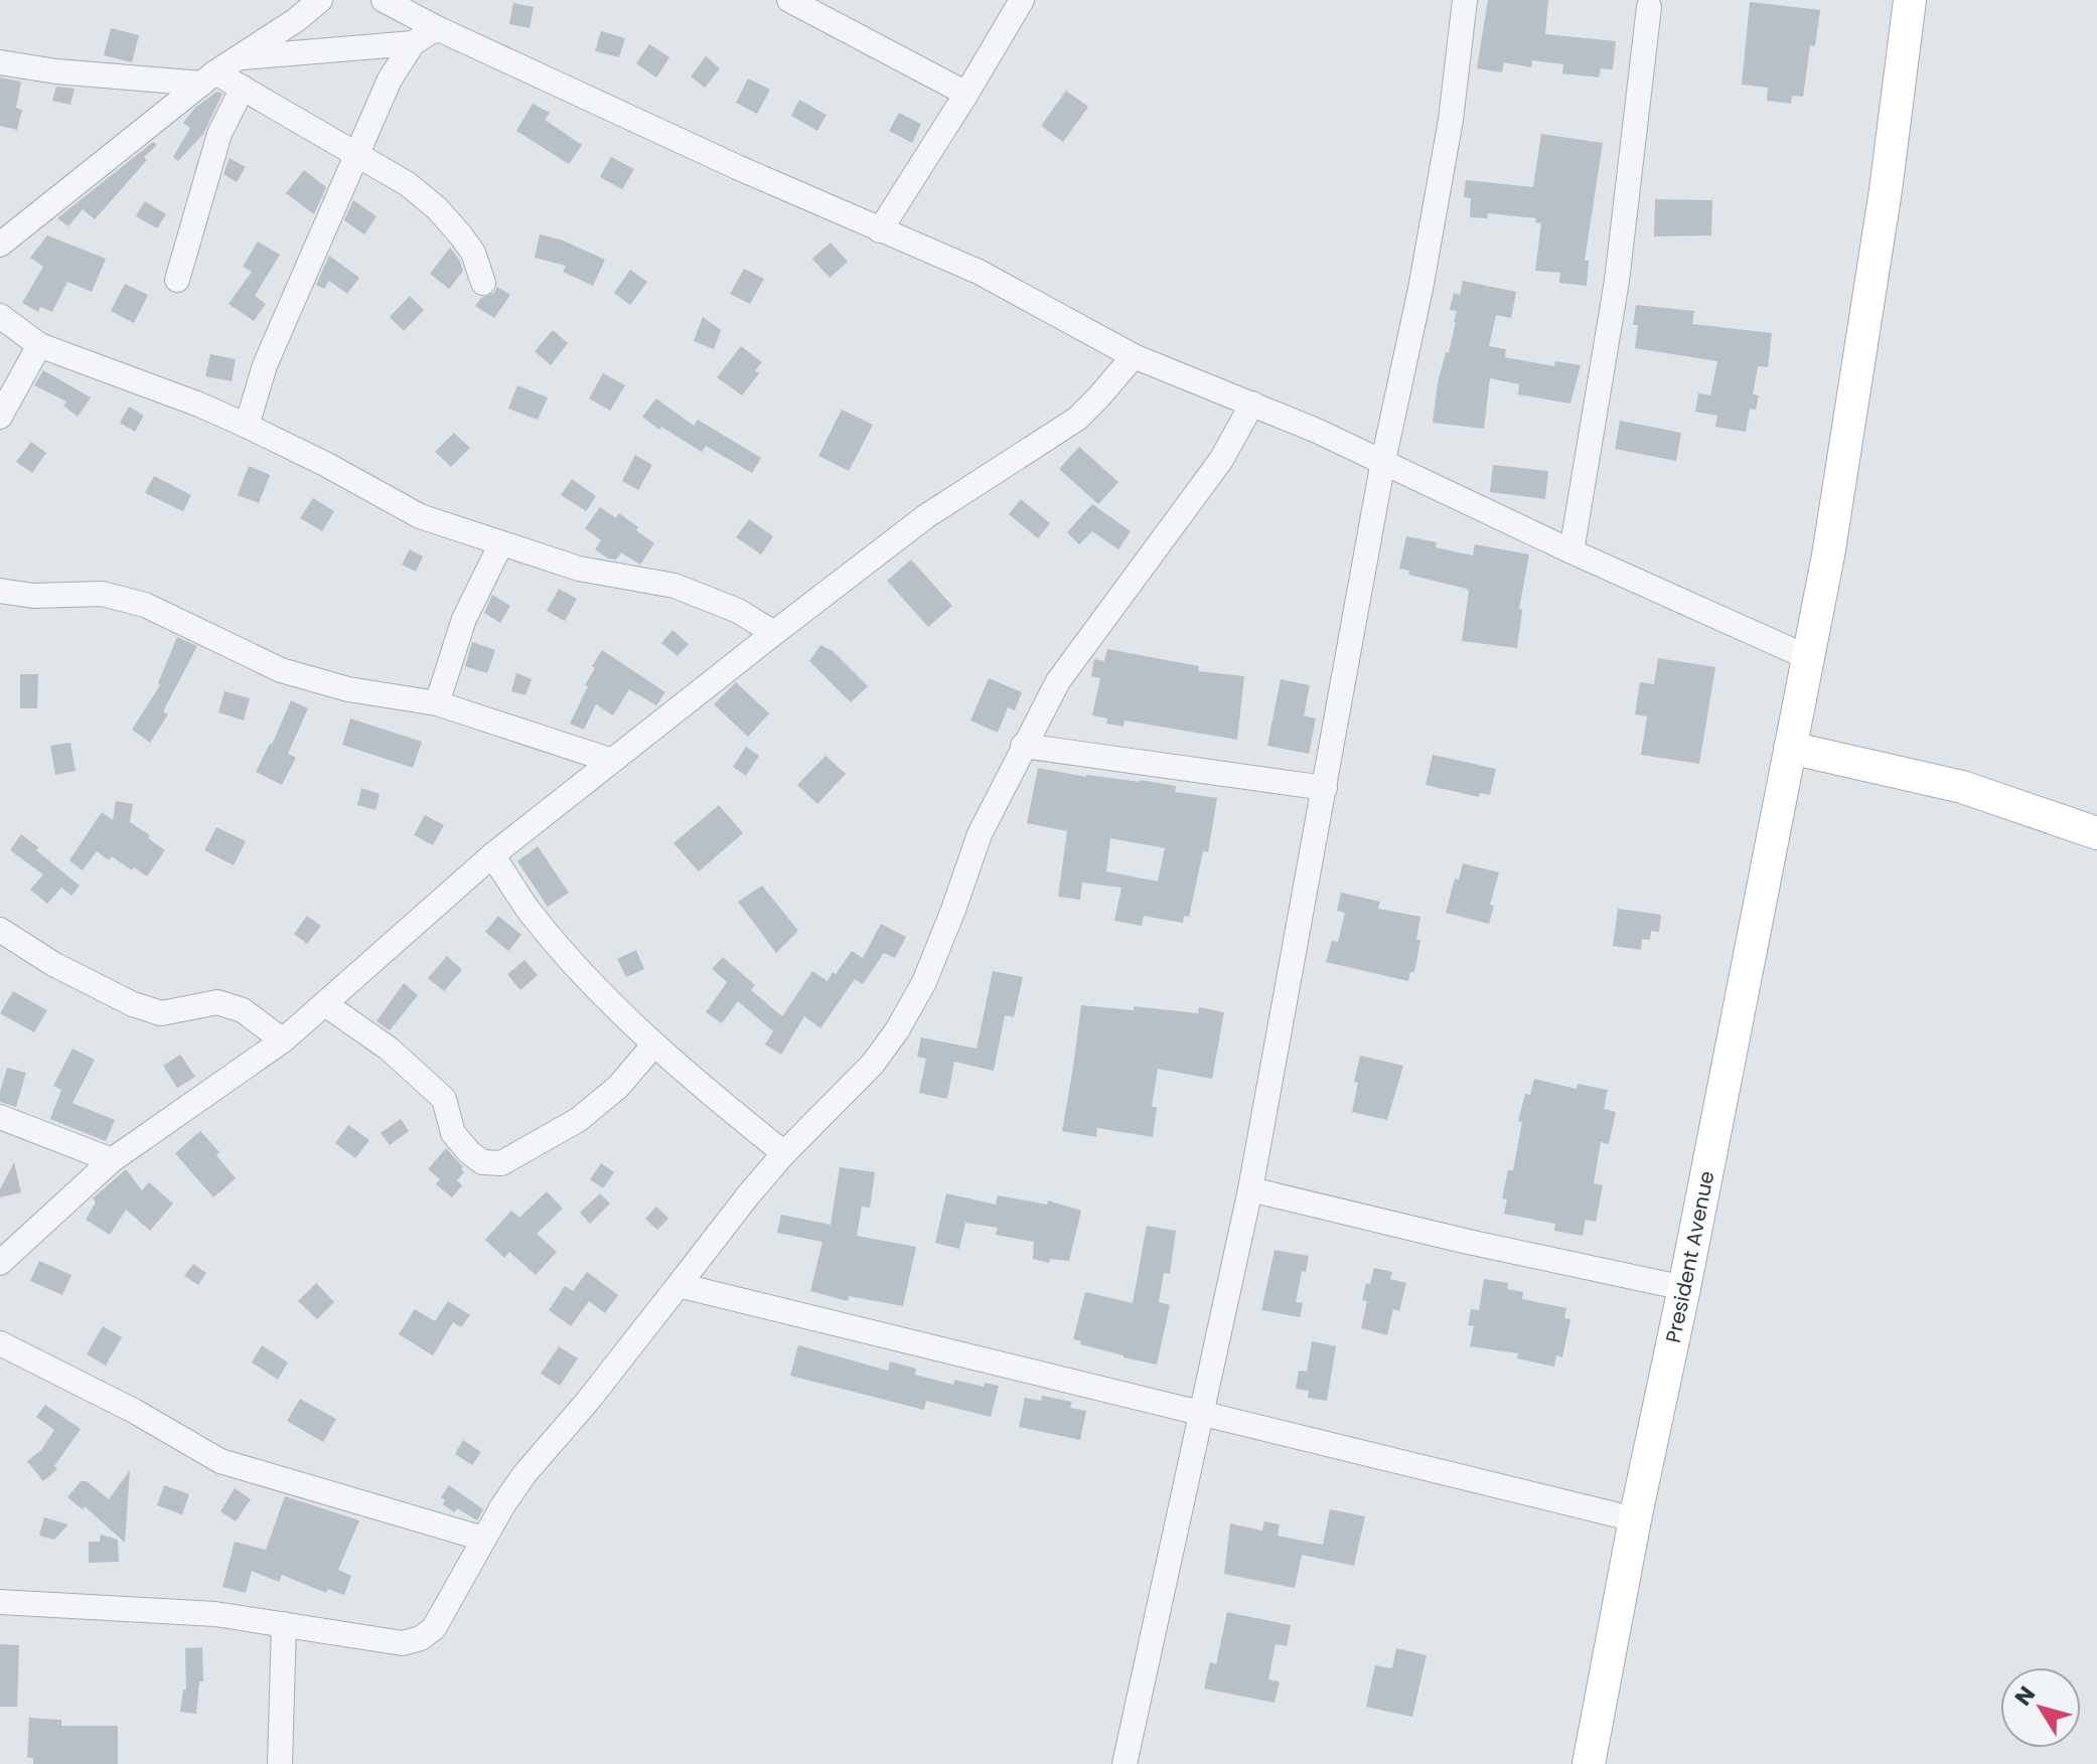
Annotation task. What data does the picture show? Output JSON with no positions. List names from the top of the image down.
{
  "streets": {
    "main road": ["President Avenue"]
  },
  "north": "top left"
}
